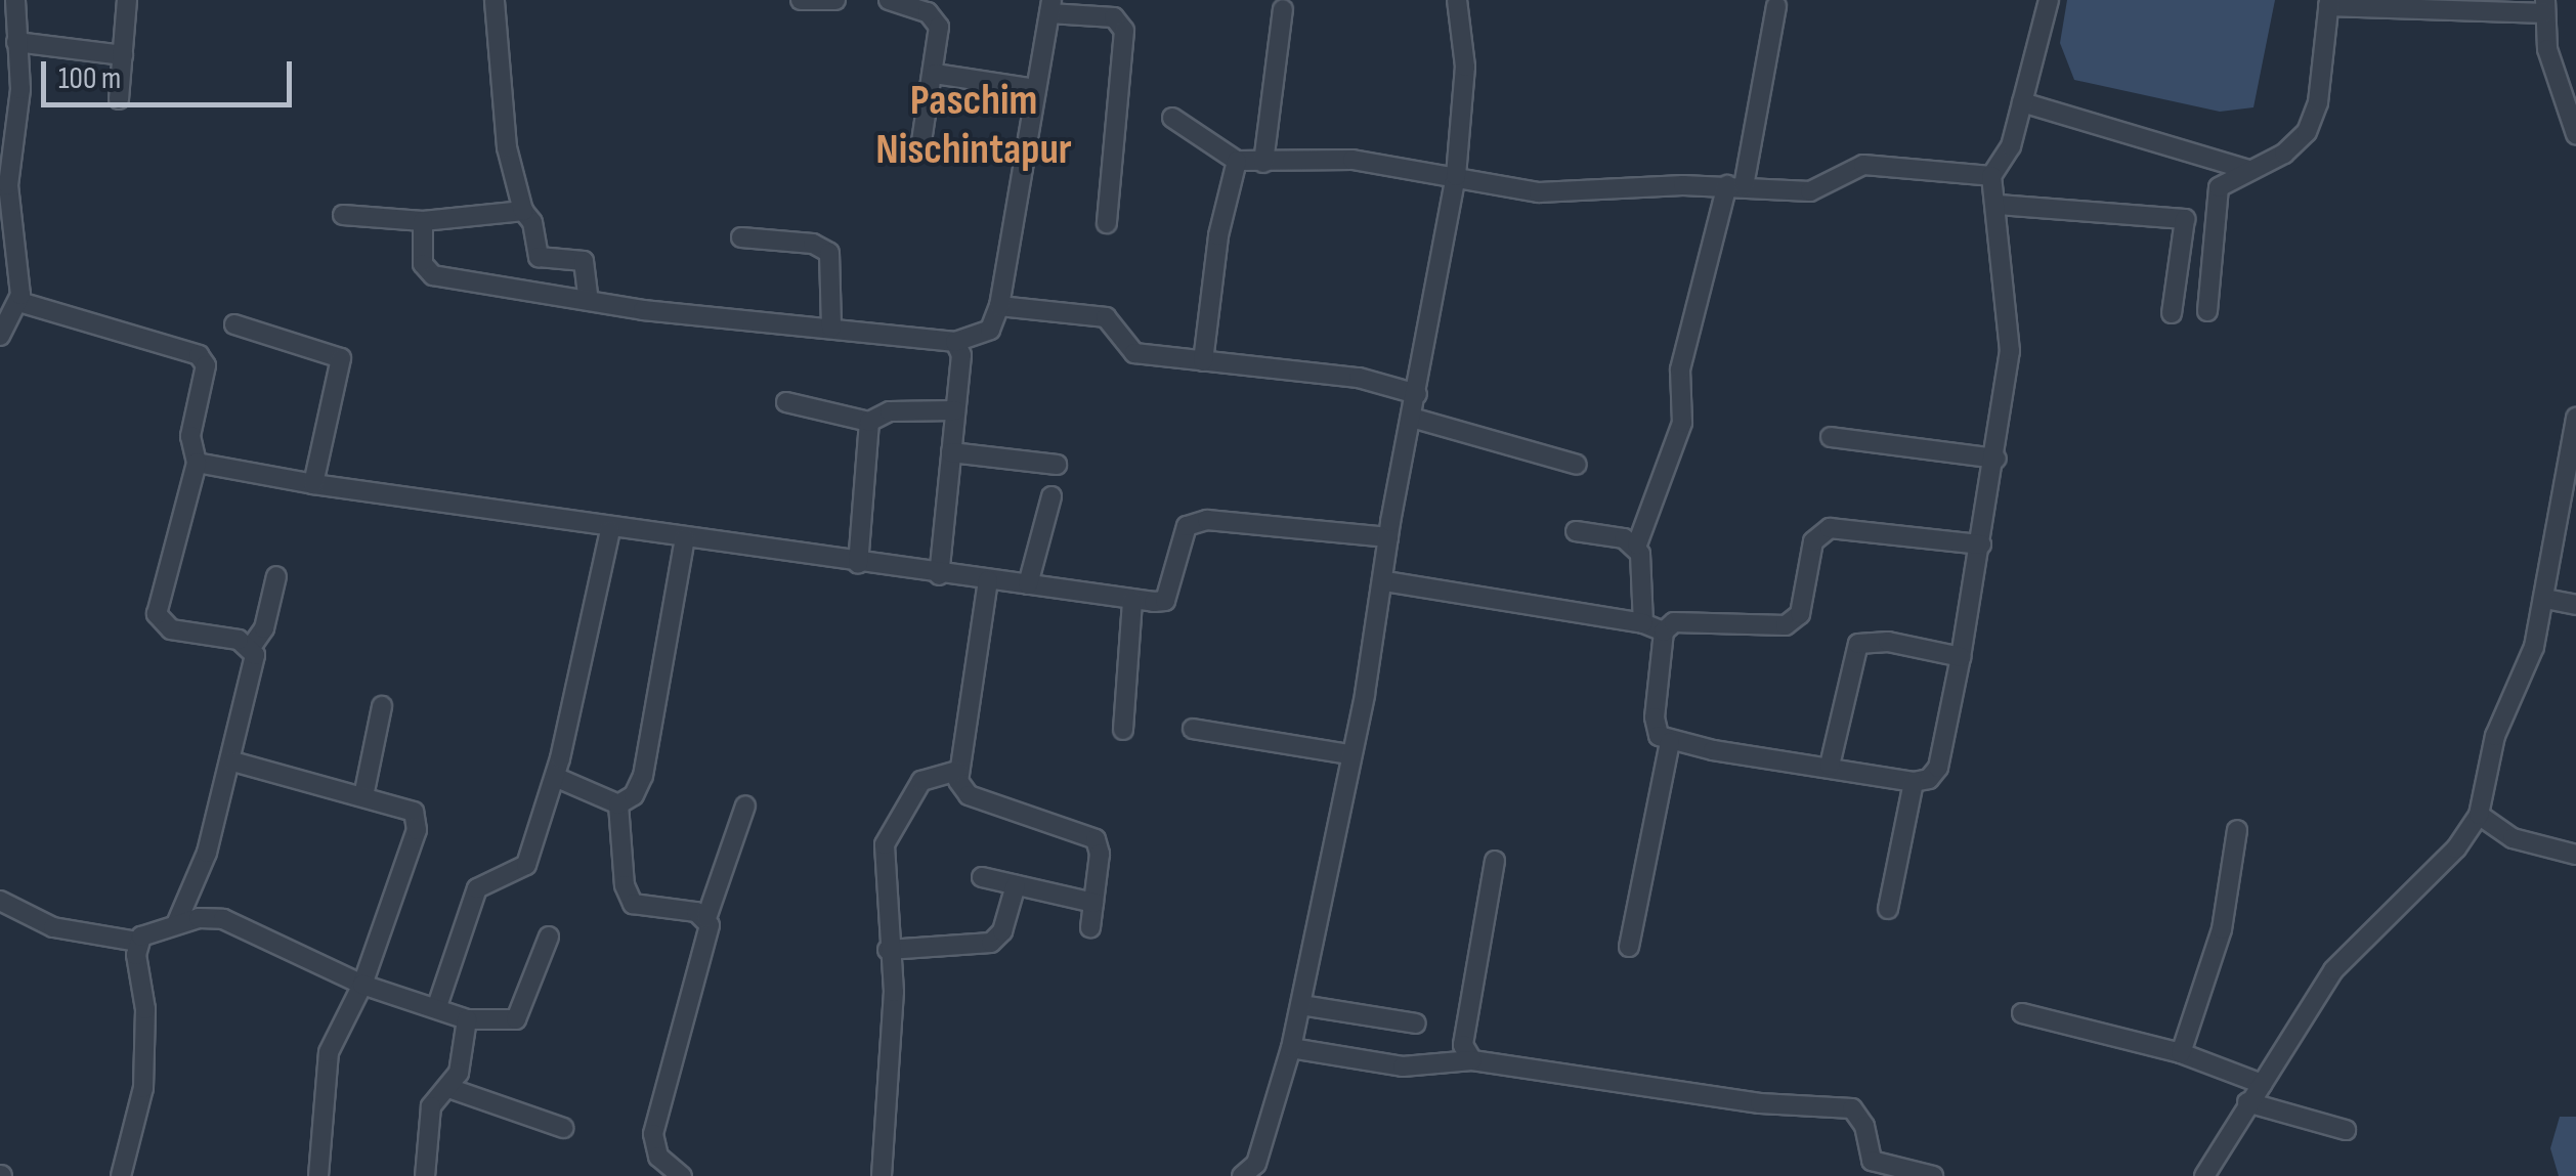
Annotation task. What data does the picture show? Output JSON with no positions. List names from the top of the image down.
{
  "districts": ["Paschim Nischintapur"],
  "scale_bar": "100 m"
}
